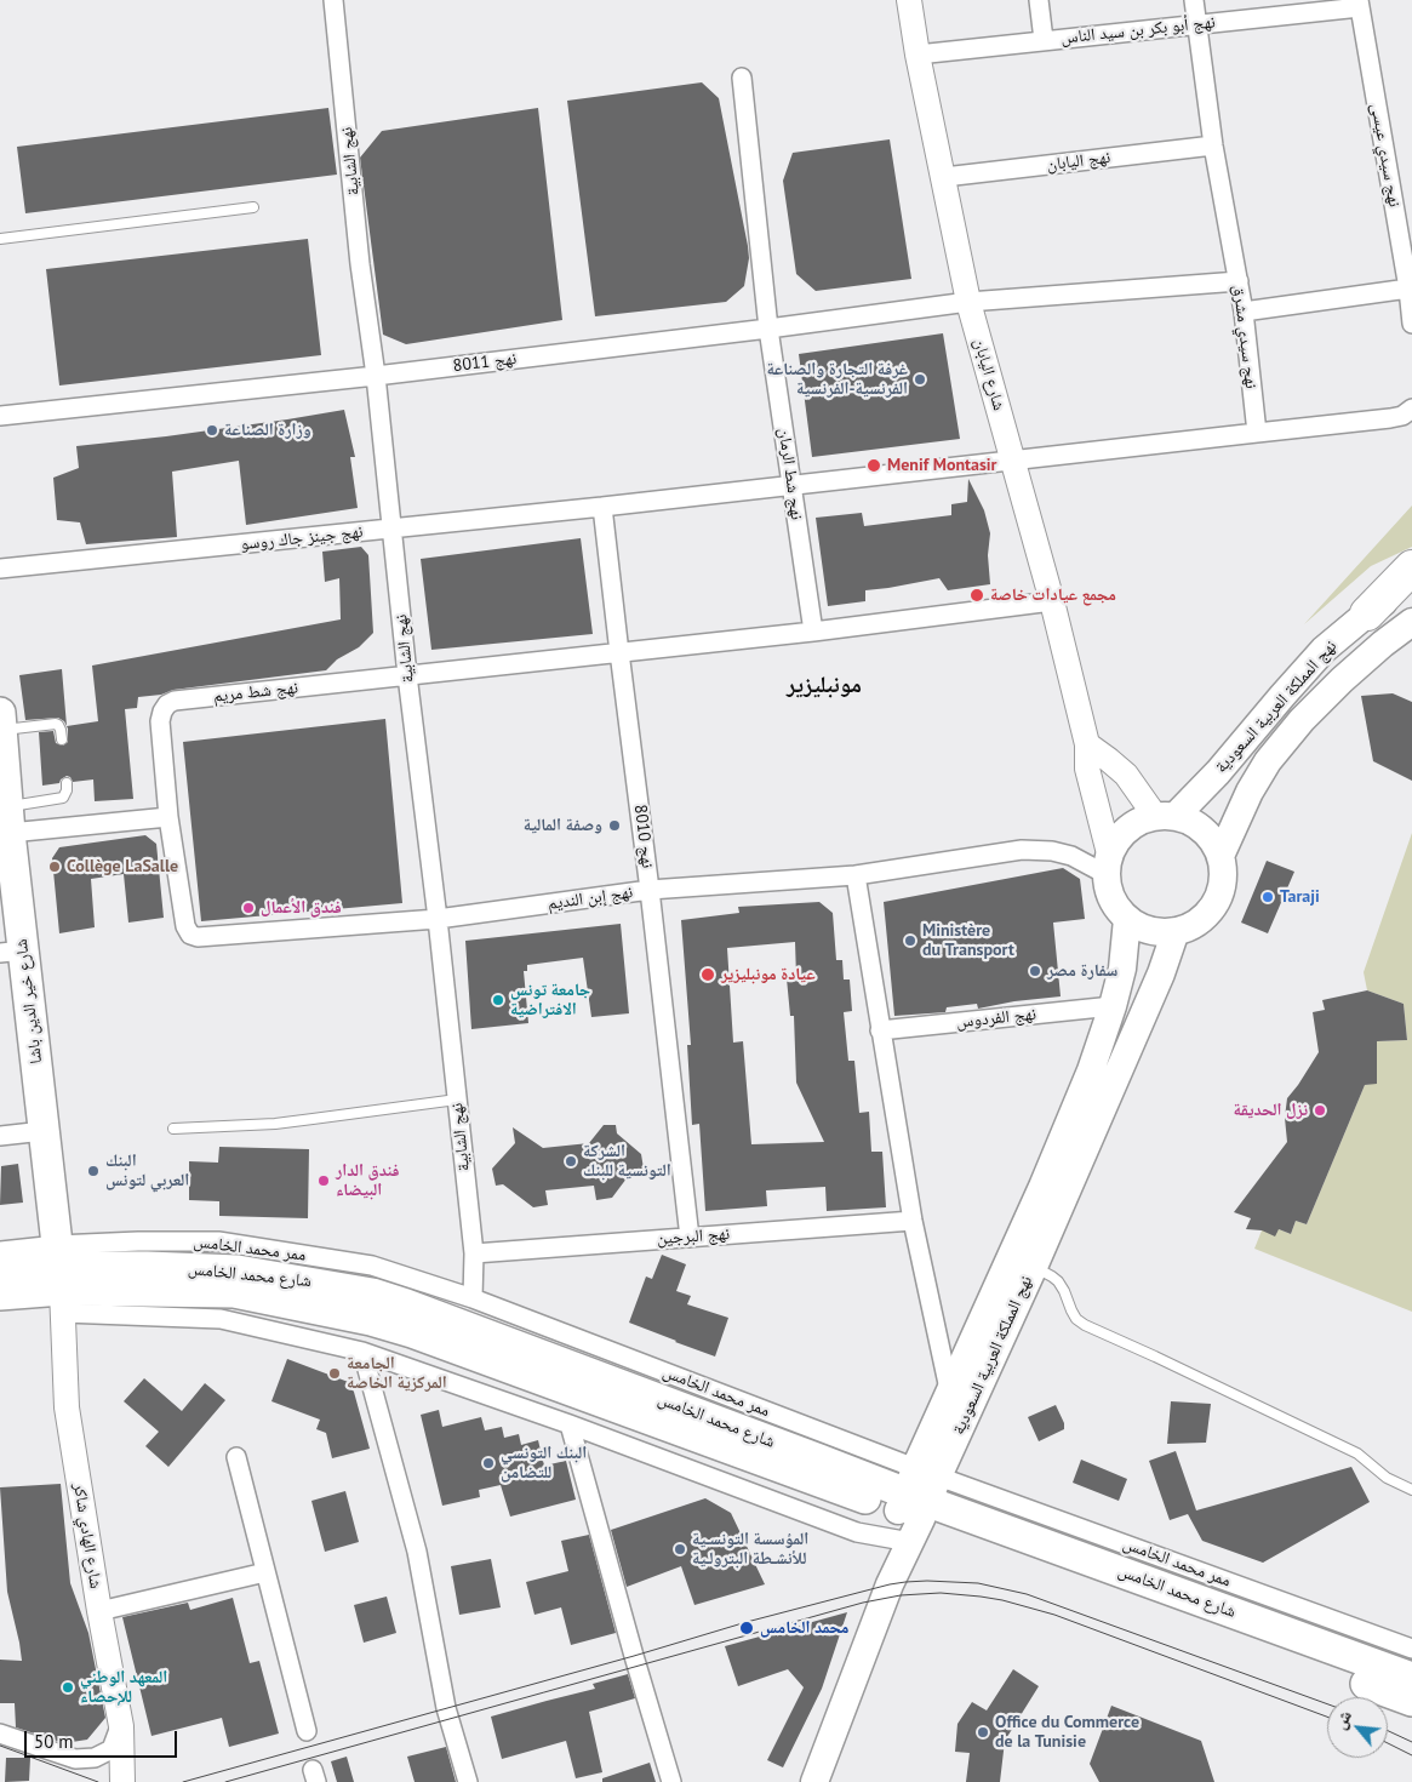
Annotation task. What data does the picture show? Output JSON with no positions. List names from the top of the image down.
{
  "streets": {
    "main road": ["نهج المملكة العربية السعودية", "شارع خير الدين باشا", "شارع محمد الخامس"],
    "street": [
      "نهج أبو بكر بن سيد الناس",
      "نهج سيدي عيسى",
      "نهج الشابية",
      "نهج اليابان",
      "نهج سيدي مشرق",
      "نهج 8011",
      "شارع اليابان",
      "نهج شط الرمان",
      "نهج جينز جاك روسو",
      "نهج شط مريم",
      "نهج 8010",
      "نهج إبن النديم",
      "نهج الفردوس",
      "نهج البرجين",
      "ممر محمد الخامس",
      "شارع الهادي شاكر"
    ]
  },
  "crossings": [
    ["نهج أبو بكر بن سيد الناس", "نهج سيدي عيسى"],
    ["نهج أبو بكر بن سيد الناس", "نهج سيدي مشرق"],
    ["نهج أبو بكر بن سيد الناس", "شارع اليابان"],
    ["نهج الشابية", "نهج 8011"],
    ["نهج الشابية", "نهج جينز جاك روسو"],
    ["نهج الشابية", "نهج شط مريم"],
    ["نهج الشابية", "نهج إبن النديم"],
    ["نهج الشابية", "نهج البرجين"],
    ["نهج الشابية", "ممر محمد الخامس"],
    ["نهج اليابان", "نهج سيدي مشرق"],
    ["نهج اليابان", "شارع اليابان"],
    ["نهج 8011", "شارع اليابان"],
    ["نهج 8011", "نهج شط الرمان"],
    ["شارع اليابان", "نهج جينز جاك روسو"],
    ["شارع اليابان", "نهج المملكة العربية السعودية"],
    ["شارع اليابان", "نهج إبن النديم"],
    ["نهج شط الرمان", "نهج جينز جاك روسو"],
    ["نهج شط الرمان", "نهج شط مريم"],
    ["نهج جينز جاك روسو", "نهج 8010"],
    ["نهج شط مريم", "نهج 8010"],
    ["نهج شط مريم", "نهج إبن النديم"],
    ["نهج المملكة العربية السعودية", "نهج إبن النديم"],
    ["نهج المملكة العربية السعودية", "نهج الفردوس"],
    ["نهج المملكة العربية السعودية", "ممر محمد الخامس"],
    ["نهج المملكة العربية السعودية", "شارع محمد الخامس"],
    ["نهج 8010", "نهج إبن النديم"],
    ["نهج 8010", "نهج البرجين"],
    ["شارع خير الدين باشا", "ممر محمد الخامس"],
    ["شارع خير الدين باشا", "شارع محمد الخامس"],
    ["شارع خير الدين باشا", "شارع الهادي شاكر"],
    ["ممر محمد الخامس", "شارع محمد الخامس"],
    ["ممر محمد الخامس", "شارع الهادي شاكر"],
    ["شارع محمد الخامس", "شارع الهادي شاكر"]
  ],
  "districts": ["مونبليزير"],
  "places": [
    "غرفة التجارة والصناعة الفرنسية-الفرنسية",
    "وزارة الصناعة",
    "Menif Montasir",
    "مجمع عيادات خاصة",
    "وصفة المالية",
    "Collège LaSalle",
    "Taraji",
    "فندق الأعمال",
    "Ministère du Transport",
    "سفارة مصر",
    "عيادة مونبليزير",
    "جامعة تونس الافتراضية",
    "نزل الحديقة",
    "الشركة التونسية للبنك",
    "البنك العربي لتونس",
    "فندق الدار البيضاء",
    "الجامعة المركزية الخاصة",
    "البنك التونسي للتضامن",
    "المؤسسة التونسـية للأنشـطة البترولـية",
    "محمد الخامس",
    "المعهد الوطني للإحصاء",
    "Office du Commerce de la Tunisie"
  ],
  "scale_bar": "50 m",
  "north": "top left"
}
